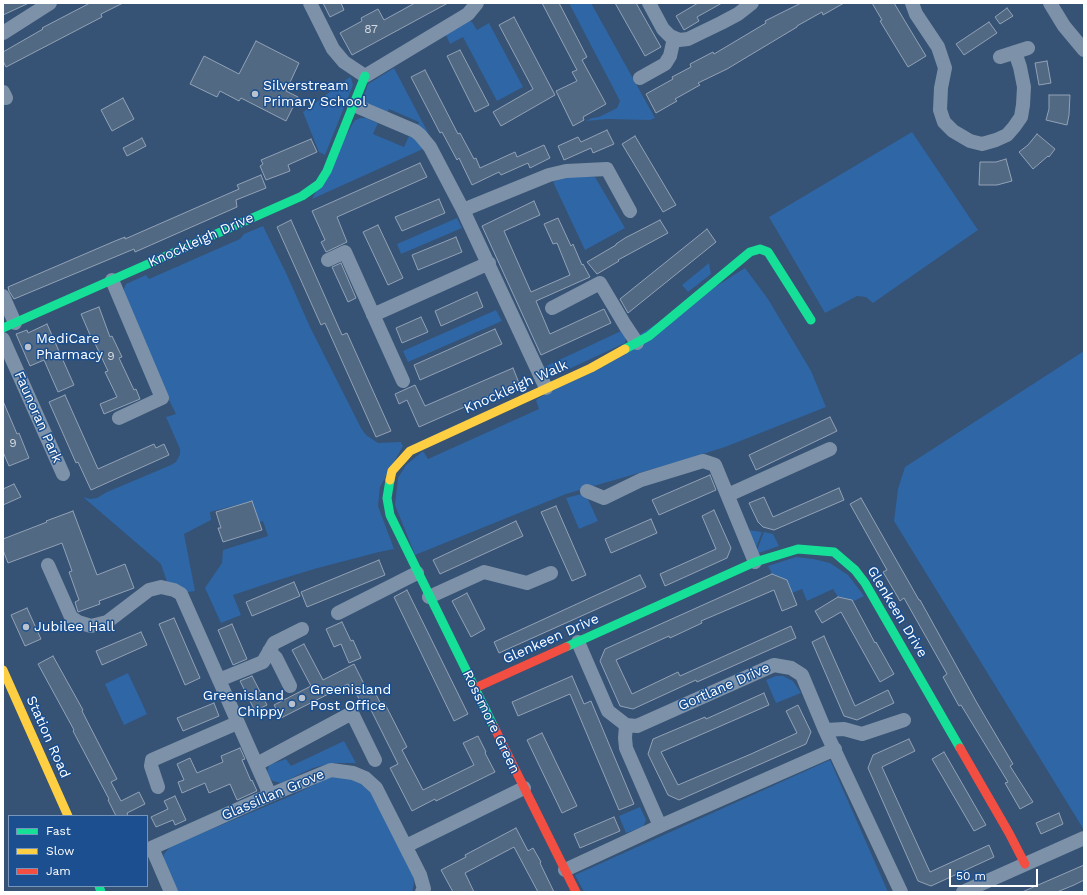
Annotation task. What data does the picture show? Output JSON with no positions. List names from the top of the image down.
{
  "streets": {
    "street": [
      "Knockleigh Drive",
      "Knockleigh Walk",
      "Faunoran Park",
      "Glenkeen Drive",
      "Gortlane Drive",
      "Rossmore Green",
      "Station Road",
      "Glassillan Grove"
    ]
  },
  "crossings": [
    ["Knockleigh Walk", "Rossmore Green"],
    ["Glenkeen Drive", "Rossmore Green"]
  ],
  "places": [
    "Silverstream Primary School",
    "MediCare Pharmacy",
    "Jubilee Hall",
    "Greenisland Post Office",
    "Greenisland Chippy"
  ],
  "house_numbers": ["87", "9", "9"],
  "legend": ["Fast", "Slow", "Jam"],
  "scale_bar": "50 m"
}
